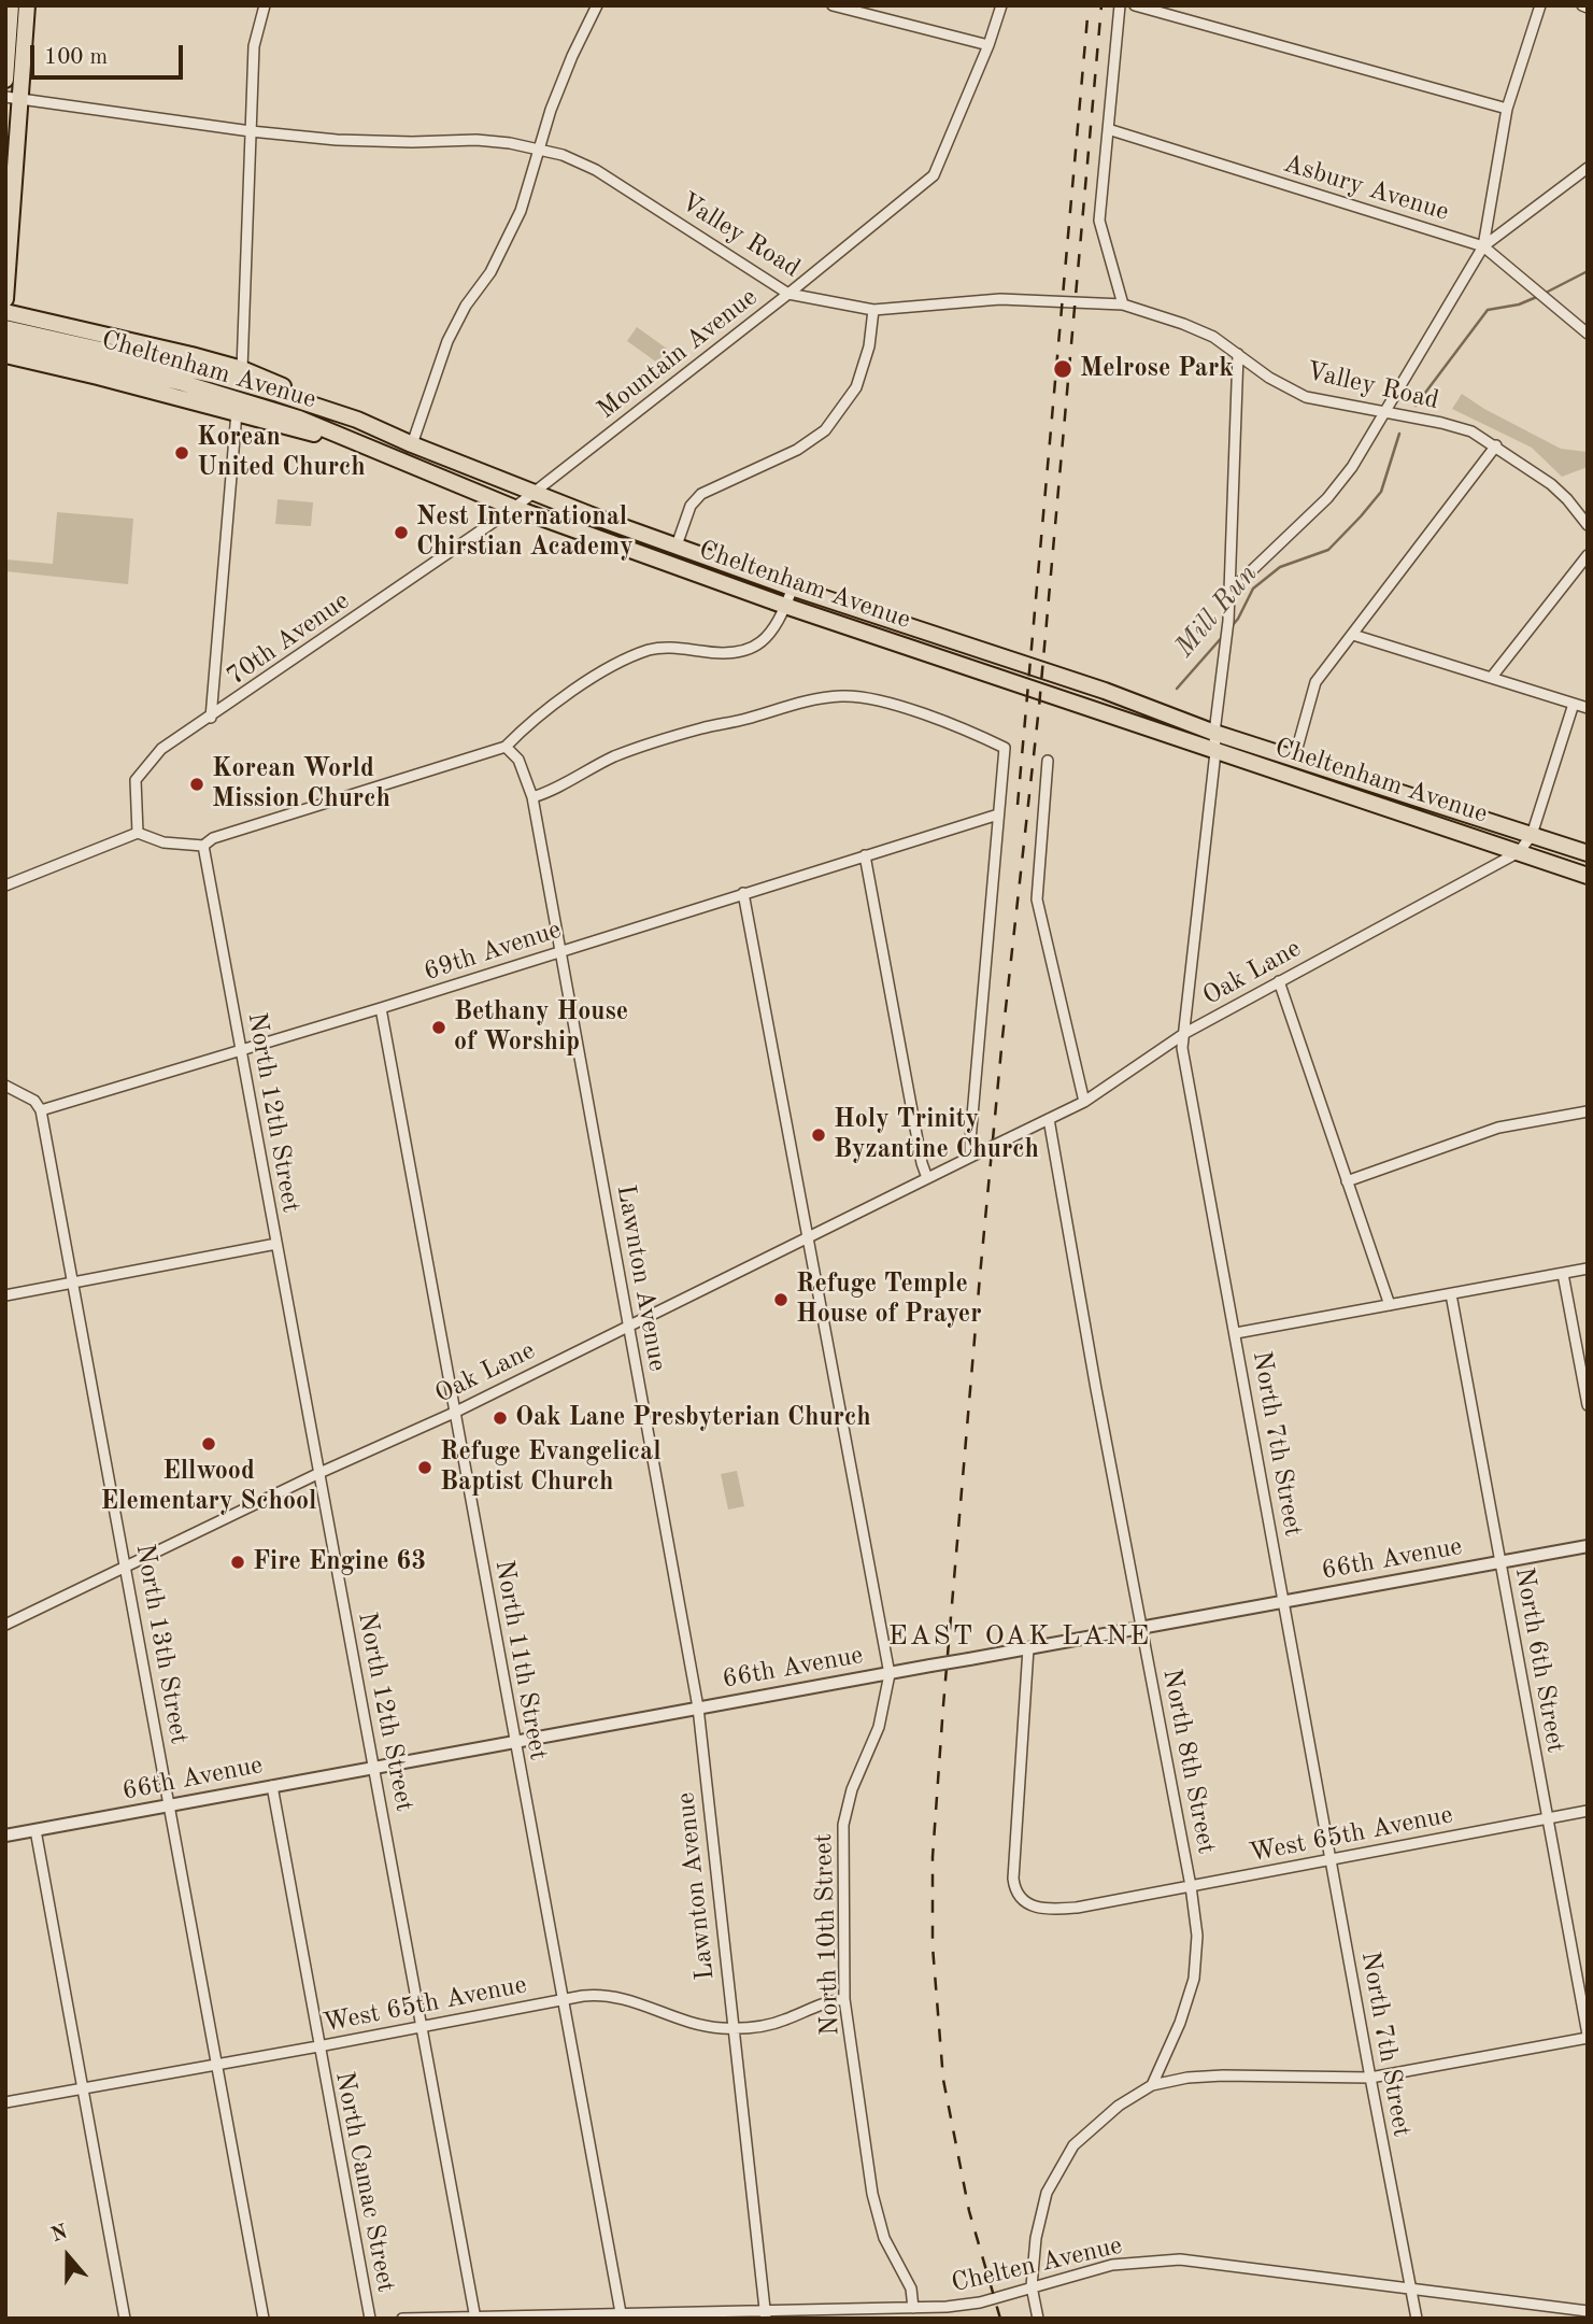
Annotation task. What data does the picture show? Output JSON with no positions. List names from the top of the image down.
{
  "streets": {
    "highway": ["Cheltenham Avenue"],
    "street": [
      "Asbury Avenue",
      "Valley Road",
      "Mountain Avenue",
      "70th Avenue",
      "69th Avenue",
      "Oak Lane",
      "North 12th Street",
      "Lawnton Avenue",
      "North 7th Street",
      "66th Avenue",
      "North 13th Street",
      "North 11th Street",
      "North 6th Street",
      "North 8th Street",
      "West 65th Avenue",
      "North 10th Street",
      "North Camac Street",
      "Chelten Avenue"
    ]
  },
  "crossings": [
    ["Valley Road", "Mountain Avenue"],
    ["Valley Road", "North 7th Street"],
    ["Mountain Avenue", "Cheltenham Avenue"],
    ["Mountain Avenue", "70th Avenue"],
    ["Cheltenham Avenue", "70th Avenue"],
    ["Cheltenham Avenue", "Oak Lane"],
    ["Cheltenham Avenue", "North 7th Street"],
    ["69th Avenue", "North 12th Street"],
    ["69th Avenue", "Lawnton Avenue"],
    ["69th Avenue", "North 13th Street"],
    ["69th Avenue", "North 11th Street"],
    ["69th Avenue", "North 10th Street"],
    ["Oak Lane", "North 12th Street"],
    ["Oak Lane", "Lawnton Avenue"],
    ["Oak Lane", "North 7th Street"],
    ["Oak Lane", "North 13th Street"],
    ["Oak Lane", "North 11th Street"],
    ["Oak Lane", "North 8th Street"],
    ["Oak Lane", "North 10th Street"],
    ["North 12th Street", "66th Avenue"],
    ["North 12th Street", "West 65th Avenue"],
    ["North 12th Street", "Chelten Avenue"],
    ["Lawnton Avenue", "66th Avenue"],
    ["Lawnton Avenue", "West 65th Avenue"],
    ["Lawnton Avenue", "Chelten Avenue"],
    ["North 7th Street", "66th Avenue"],
    ["North 7th Street", "West 65th Avenue"],
    ["North 7th Street", "Chelten Avenue"],
    ["66th Avenue", "North 13th Street"],
    ["66th Avenue", "North 11th Street"],
    ["66th Avenue", "North 6th Street"],
    ["66th Avenue", "North 8th Street"],
    ["66th Avenue", "West 65th Avenue"],
    ["66th Avenue", "North 10th Street"],
    ["66th Avenue", "North Camac Street"],
    ["North 13th Street", "West 65th Avenue"],
    ["North 11th Street", "West 65th Avenue"],
    ["North 11th Street", "Chelten Avenue"],
    ["North 6th Street", "West 65th Avenue"],
    ["North 8th Street", "West 65th Avenue"],
    ["West 65th Avenue", "North 10th Street"],
    ["West 65th Avenue", "North Camac Street"],
    ["North 10th Street", "Chelten Avenue"]
  ],
  "districts": ["EAST OAK LANE"],
  "water": ["Mill Run"],
  "places": [
    "Melrose Park",
    "Korean United Church",
    "Nest International Chirstian Academy",
    "Korean World Mission Church",
    "Bethany House of Worship",
    "Holy Trinity Byzantine Church",
    "Refuge Temple House of Prayer",
    "Oak Lane Presbyterian Church",
    "Ellwood Elementary School",
    "Refuge Evangelical Baptist Church",
    "Fire Engine 63"
  ],
  "scale_bar": "100 m",
  "north": "top"
}
